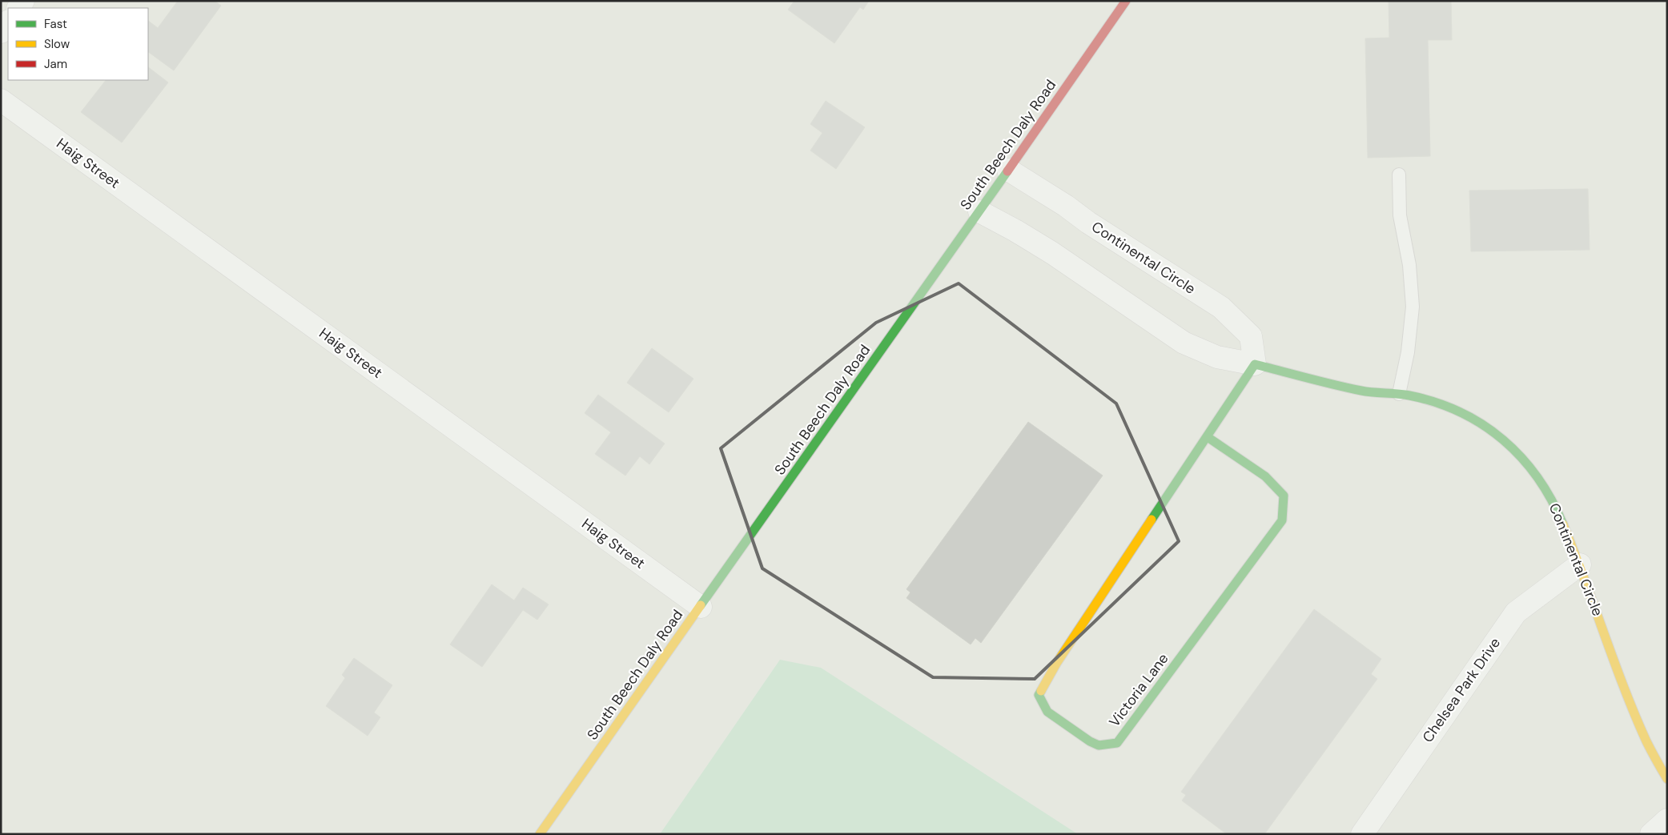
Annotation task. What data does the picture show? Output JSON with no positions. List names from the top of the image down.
{
  "streets": {
    "street": [
      "South Beech Daly Road",
      "Haig Street",
      "Continental Circle",
      "Victoria Lane",
      "Chelsea Park Drive"
    ]
  },
  "crossings": [
    ["South Beech Daly Road", "Haig Street"],
    ["South Beech Daly Road", "Continental Circle"],
    ["Continental Circle", "Victoria Lane"],
    ["Continental Circle", "Chelsea Park Drive"]
  ],
  "legend": ["Fast", "Slow", "Jam"]
}
